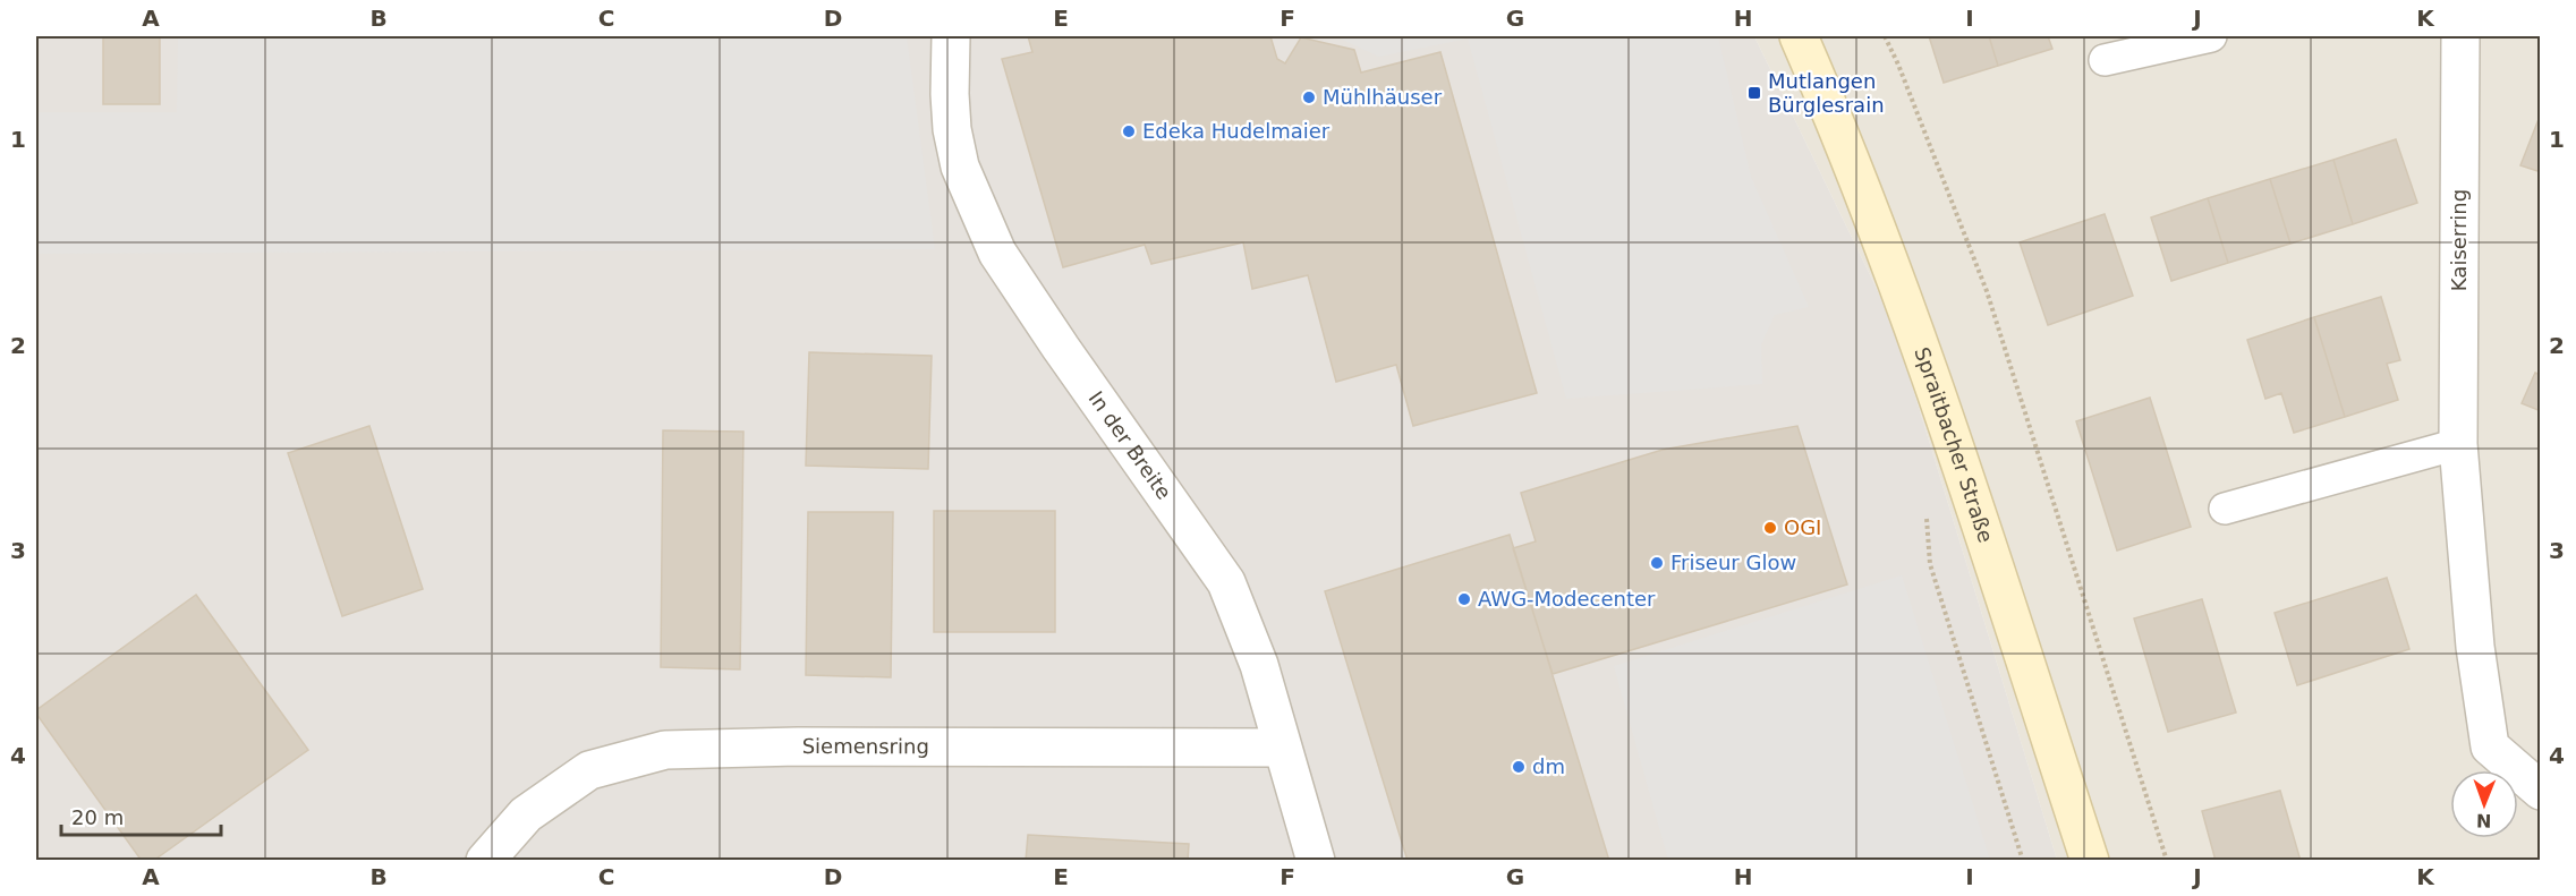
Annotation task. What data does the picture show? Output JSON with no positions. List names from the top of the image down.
{
  "streets": {
    "street": [
      "Kaiserring",
      "In der Breite",
      "Spraitbacher Straße",
      "Siemensring"
    ]
  },
  "crossings": [
    ["In der Breite", "Siemensring"]
  ],
  "places": {
    "transit": ["Mutlangen Bürglesrain"],
    "other": [
      "Mühlhäuser",
      "Edeka Hudelmaier",
      "OGI",
      "Friseur Glow",
      "AWG-Modecenter",
      "dm"
    ]
  },
  "scale_bar": "20 m",
  "north": "bottom",
  "grid": {
    "columns": [
      "A",
      "B",
      "C",
      "D",
      "E",
      "F",
      "G",
      "H",
      "I",
      "J",
      "K"
    ],
    "rows": [
      "1",
      "2",
      "3",
      "4"
    ]
  }
}
